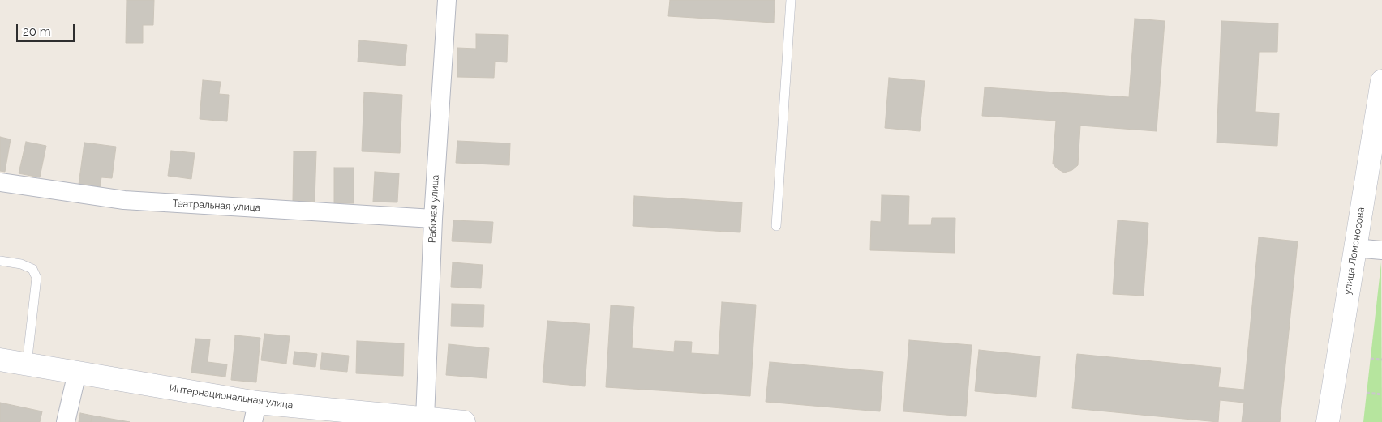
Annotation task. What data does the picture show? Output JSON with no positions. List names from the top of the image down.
{
  "streets": {
    "street": [
      "Театральная улица",
      "Рабочая улица",
      "улица Ломоносова",
      "Интернациональная улица"
    ]
  },
  "crossings": [
    ["Театральная улица", "Рабочая улица"],
    ["Рабочая улица", "Интернациональная улица"]
  ],
  "scale_bar": "20 m"
}
